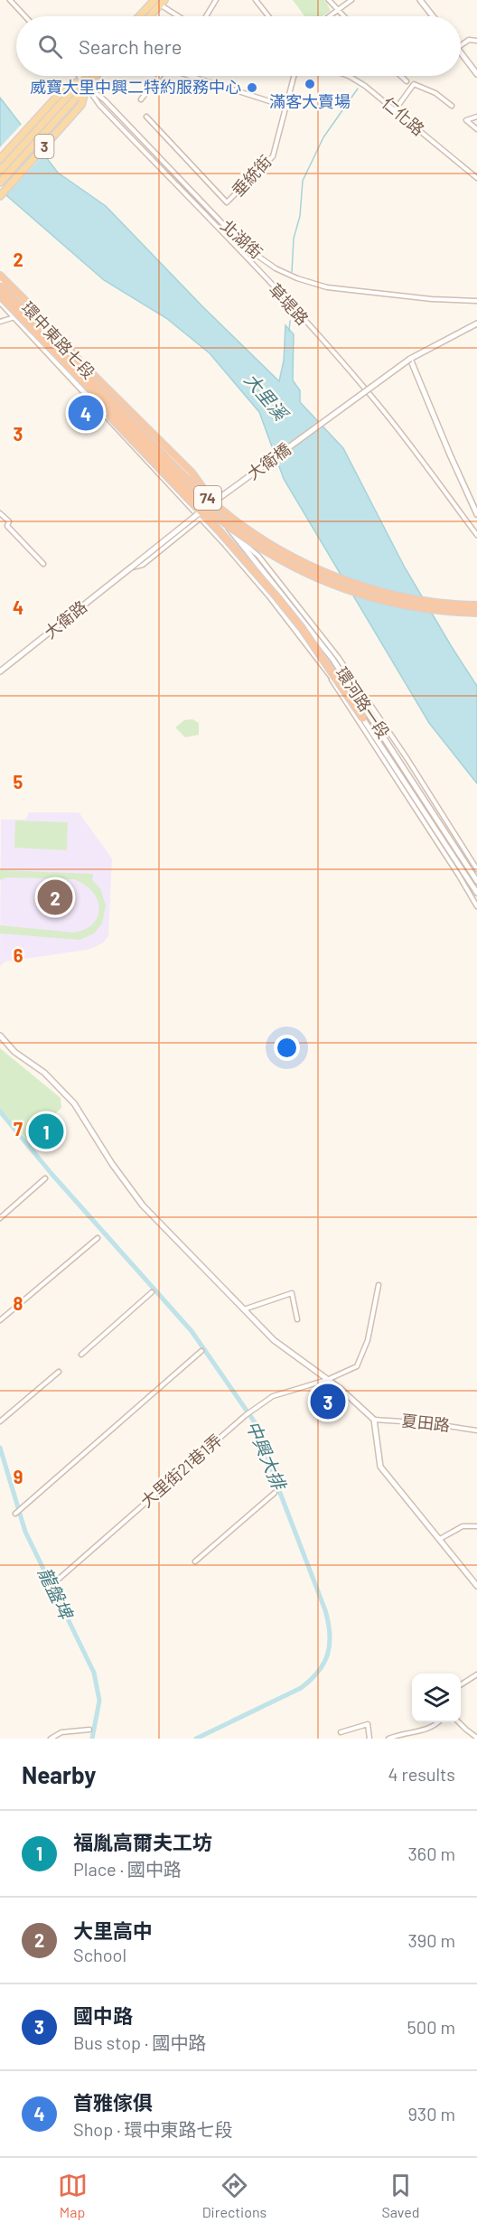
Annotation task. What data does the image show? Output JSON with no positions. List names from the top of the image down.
{
  "streets": {
    "highway": ["74"],
    "main road": ["3"],
    "street": [
      "仁化路",
      "垂統街",
      "北湖街",
      "草堤路",
      "環中東路七段",
      "大衛橋",
      "大衛路",
      "環河路一段",
      "夏田路",
      "大里街21巷1弄"
    ]
  },
  "crossings": [
    ["3", "北湖街"],
    ["3", "草堤路"],
    ["北湖街", "草堤路"],
    ["環中東路七段", "74"],
    ["環中東路七段", "環河路一段"],
    ["大衛橋", "大衛路"]
  ],
  "water": ["大里溪", "中興大排", "龍盤埤"],
  "places": ["滿客大賣場", "威寶大里中興二特約服務中心"],
  "page": {
    "search": "Search here",
    "pins": [
      "4",
      "2",
      "1",
      "3"
    ],
    "heading": ["Nearby", "4 results"],
    "list": [
      {
        "mark": "1",
        "name": "福胤高爾夫工坊",
        "note": "Place · 國中路",
        "value": "360 m"
      },
      {
        "mark": "2",
        "name": "大里高中",
        "note": "School",
        "value": "390 m"
      },
      {
        "mark": "3",
        "name": "國中路",
        "note": "Bus stop · 國中路",
        "value": "500 m"
      },
      {
        "mark": "4",
        "name": "首雅傢俱",
        "note": "Shop · 環中東路七段",
        "value": "930 m"
      }
    ],
    "nav": ["Map", "Directions", "Saved"]
  },
  "grid": {
    "rows": [
      "2",
      "3",
      "4",
      "5",
      "6",
      "7",
      "8",
      "9"
    ]
  }
}
